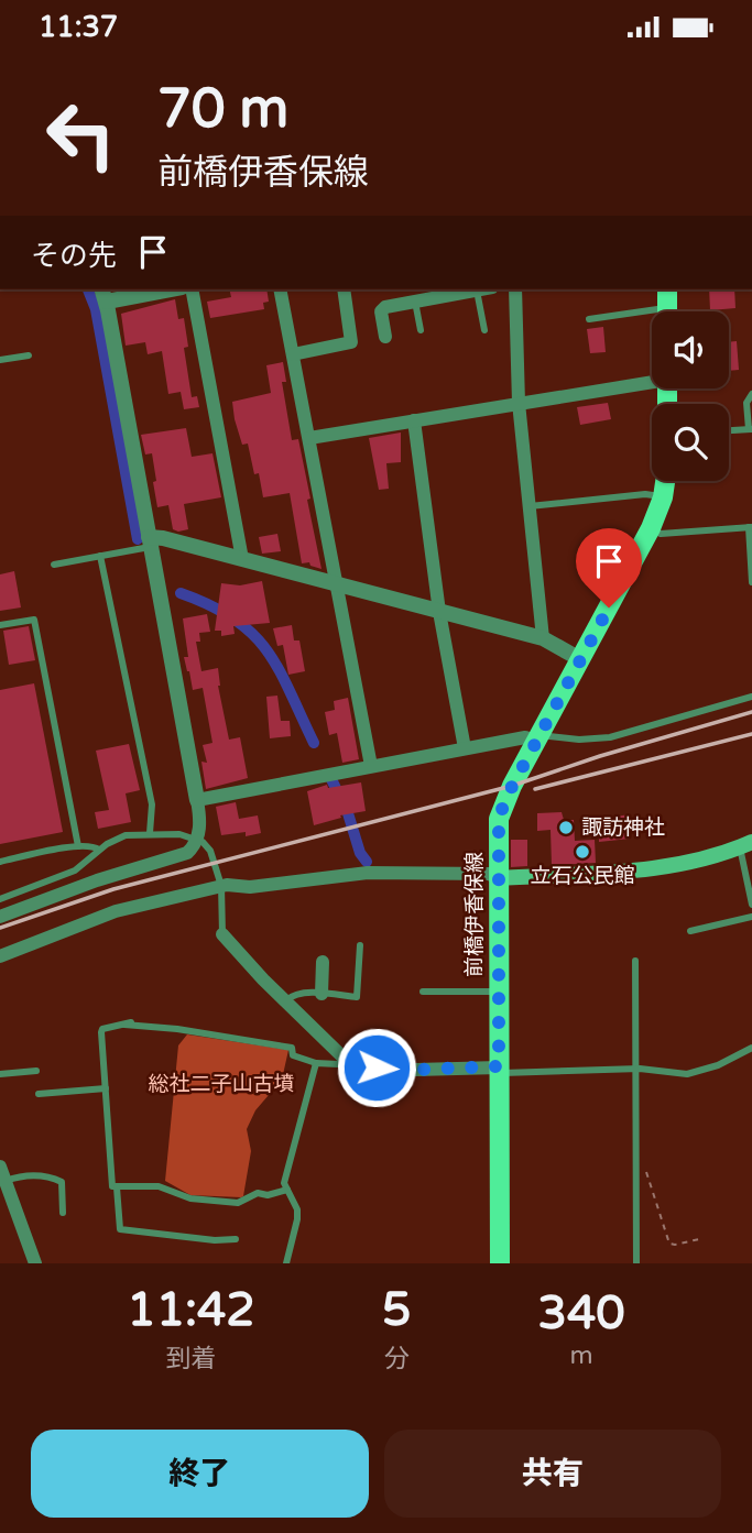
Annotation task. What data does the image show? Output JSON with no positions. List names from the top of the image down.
{
  "streets": {
    "main road": ["前橋伊香保線"]
  },
  "parks": ["総社二子山古墳"],
  "places": ["諏訪神社", "立石公民館"],
  "page": {
    "status": "11:37",
    "turn": ["70 m", "前橋伊香保線"],
    "then": "その先",
    "eta": [
      "11:42",
      "到着",
      "5",
      "分",
      "340",
      "m"
    ],
    "buttons": ["終了", "共有"]
  }
}
